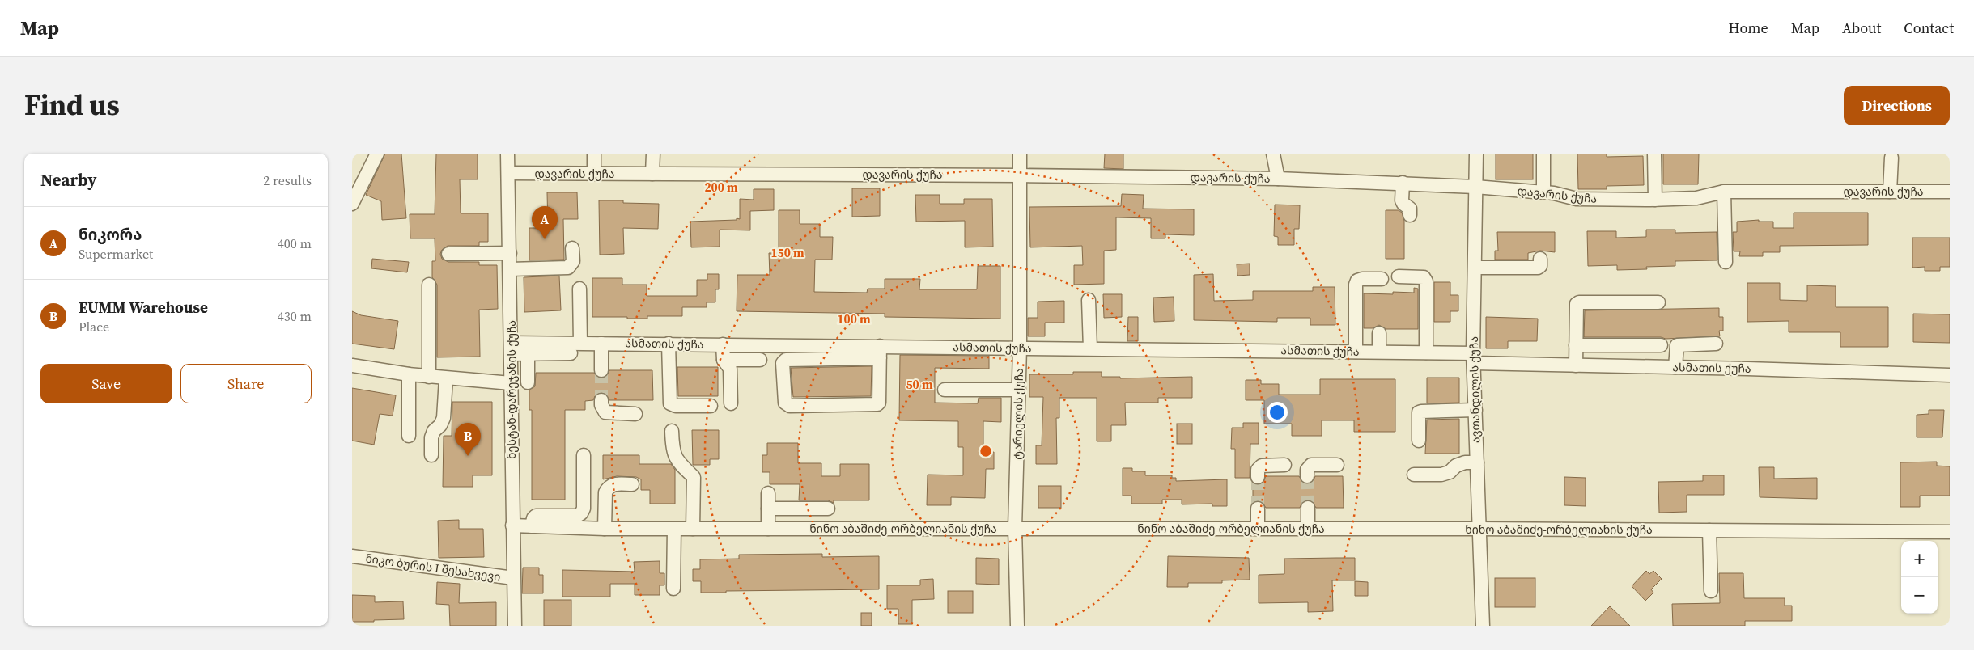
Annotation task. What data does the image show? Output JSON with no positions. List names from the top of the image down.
{
  "streets": {
    "street": [
      "დავარის ქუჩა",
      "ასმათის ქუჩა",
      "ნესტან-დარეჯანის ქუჩა",
      "ავთანდილის ქუჩა",
      "ტარიელის ქუჩა",
      "ნინო აბაშიძე-ორბელიანის ქუჩა",
      "ნიკო ბურის I შესახვევი"
    ]
  },
  "crossings": [
    ["დავარის ქუჩა", "ნესტან-დარეჯანის ქუჩა"],
    ["დავარის ქუჩა", "ავთანდილის ქუჩა"],
    ["დავარის ქუჩა", "ტარიელის ქუჩა"],
    ["ასმათის ქუჩა", "ნესტან-დარეჯანის ქუჩა"],
    ["ასმათის ქუჩა", "ავთანდილის ქუჩა"],
    ["ასმათის ქუჩა", "ტარიელის ქუჩა"],
    ["ნესტან-დარეჯანის ქუჩა", "ნინო აბაშიძე-ორბელიანის ქუჩა"],
    ["ნესტან-დარეჯანის ქუჩა", "ნიკო ბურის I შესახვევი"],
    ["ავთანდილის ქუჩა", "ნინო აბაშიძე-ორბელიანის ქუჩა"],
    ["ტარიელის ქუჩა", "ნინო აბაშიძე-ორბელიანის ქუჩა"]
  ],
  "page": {
    "header": "Map",
    "nav": [
      "Home",
      "Map",
      "About",
      "Contact"
    ],
    "title": "Find us",
    "buttons": [
      "Directions",
      ["Save", "Share"]
    ],
    "heading": ["Nearby", "2 results"],
    "list": [
      {
        "mark": "A",
        "name": "ნიკორა",
        "note": "Supermarket",
        "value": "400 m"
      },
      {
        "mark": "B",
        "name": "EUMM Warehouse",
        "note": "Place",
        "value": "430 m"
      }
    ],
    "pins": ["A", "B"],
    "map_buttons": ["+", "−"]
  },
  "rings": [
    "200 m",
    "150 m",
    "100 m",
    "50 m"
  ]
}
